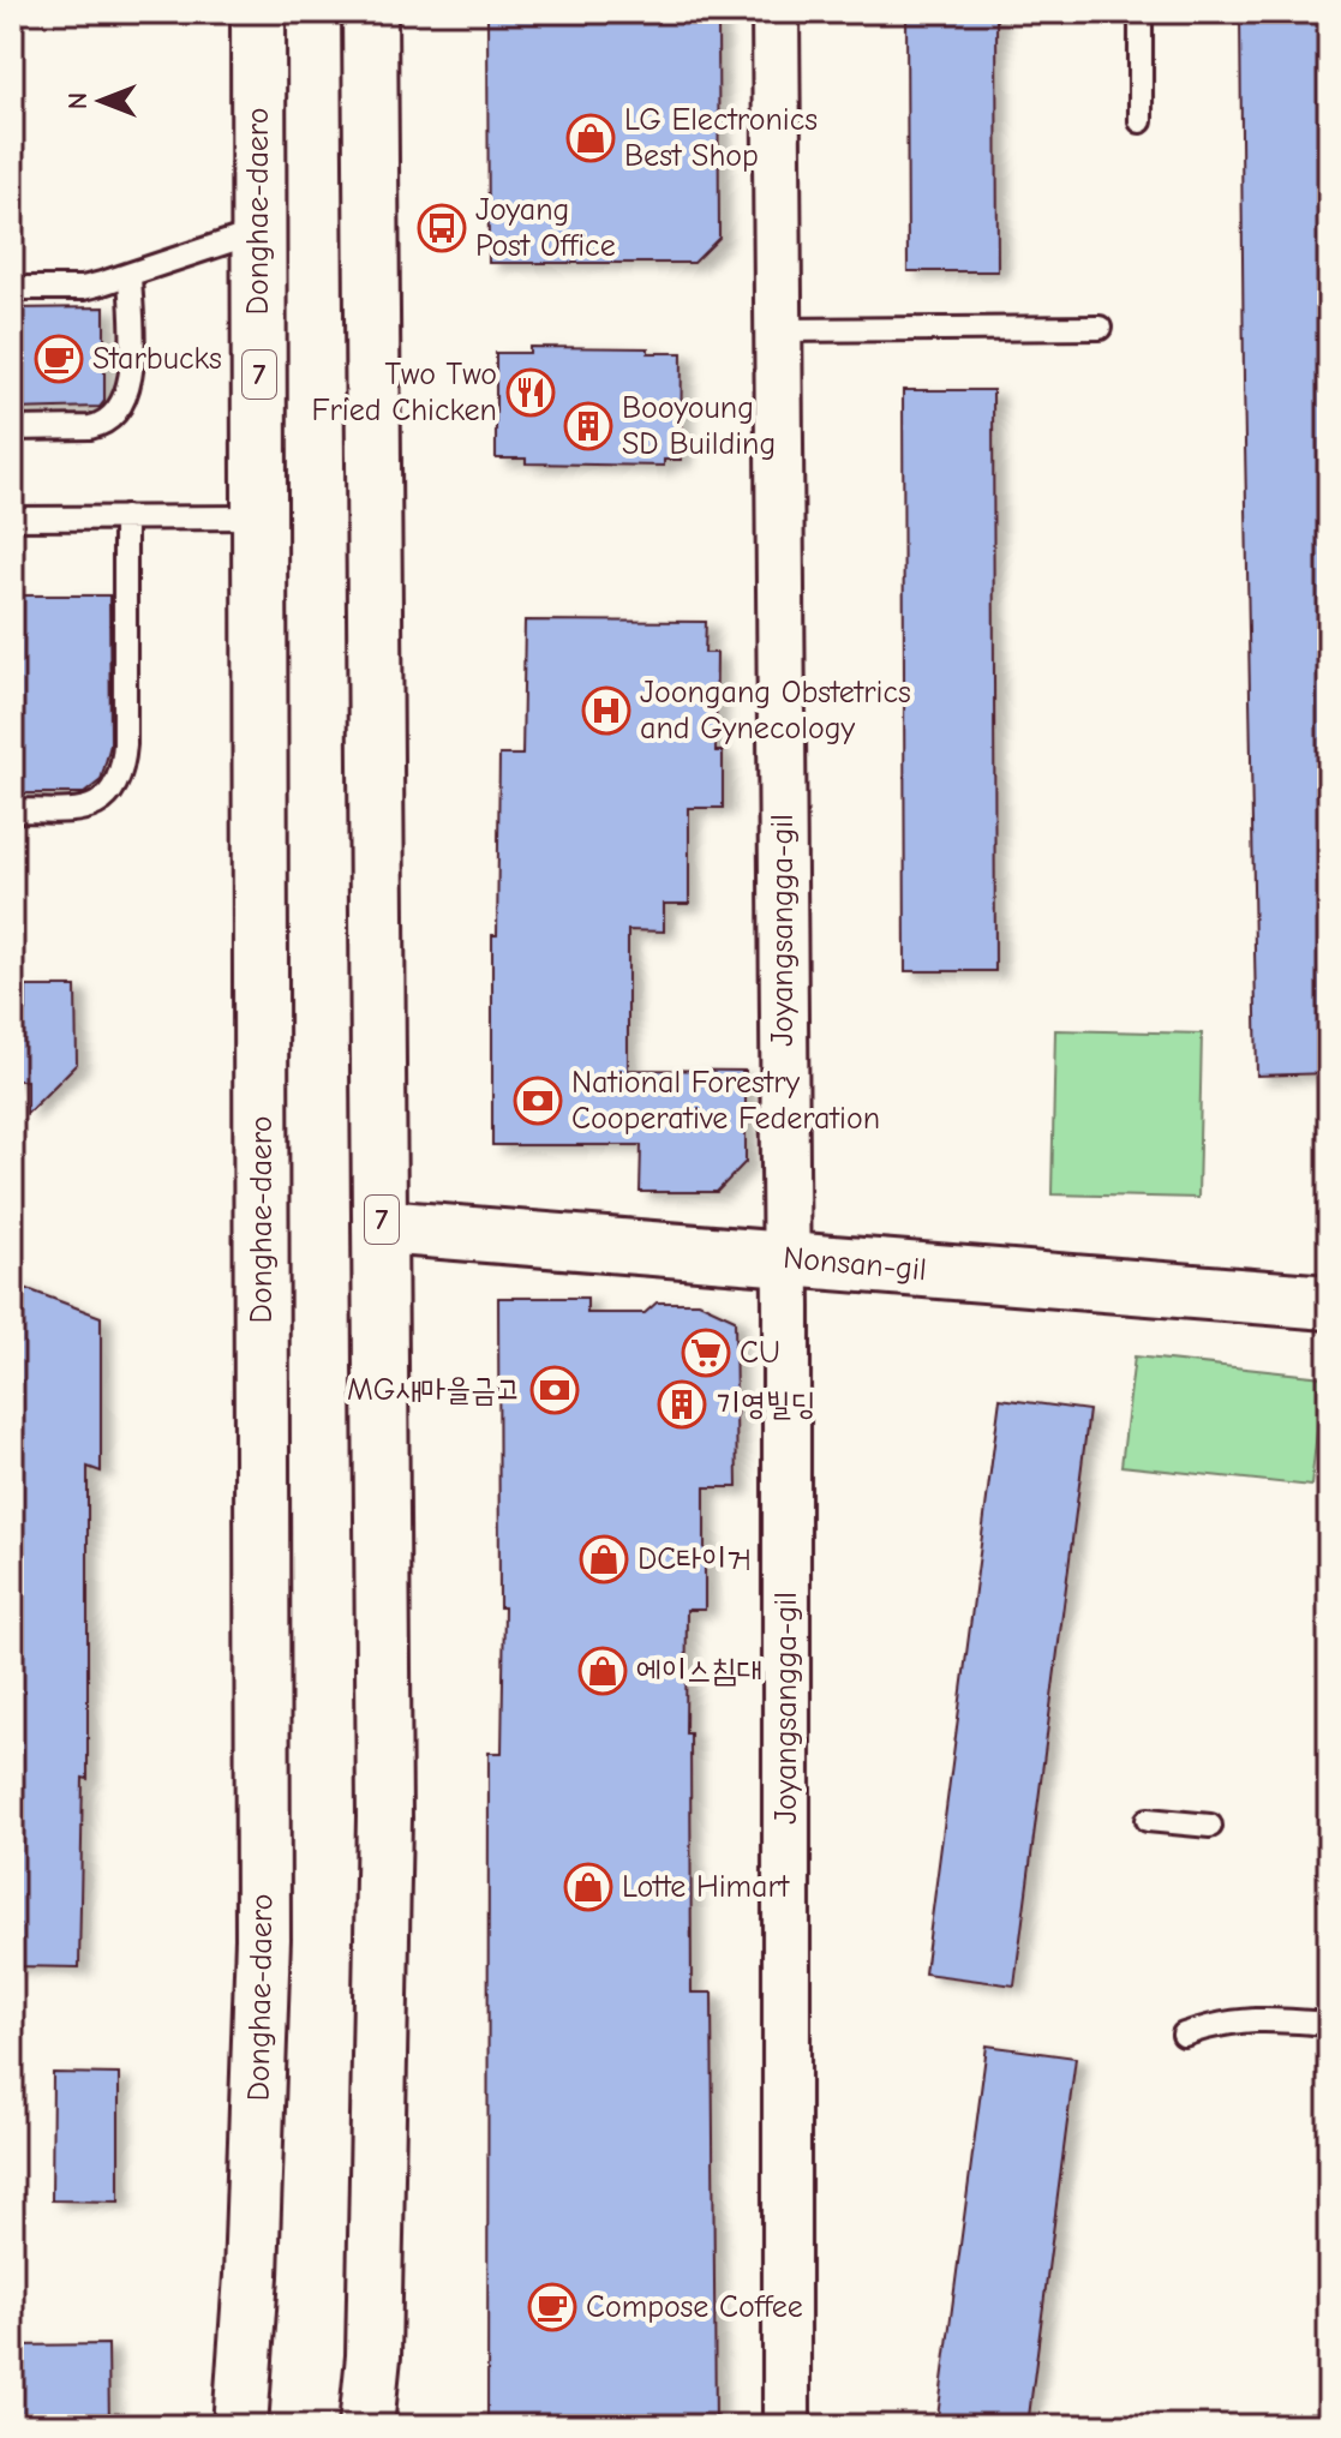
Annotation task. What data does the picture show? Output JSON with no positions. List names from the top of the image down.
{
  "streets": {
    "main road": ["Donghae-daero", "7", "Nonsan-gil"],
    "street": ["Joyangsangga-gil"]
  },
  "crossings": [
    ["7", "Nonsan-gil"],
    ["Joyangsangga-gil", "Nonsan-gil"]
  ],
  "places": {
    "shop": [
      "LG Electronics Best Shop",
      "DC타이거",
      "에이스침대",
      "Lotte Himart"
    ],
    "bus stop": ["Joyang Post Office"],
    "cafe": ["Starbucks", "Compose Coffee"],
    "restaurant": ["Two Two Fried Chicken"],
    "building": ["Booyoung SD Building", "기영빌딩"],
    "hospital": ["Joongang Obstetrics and Gynecology"],
    "bank": ["National Forestry Cooperative Federation", "MG새마을금고"],
    "supermarket": ["CU"]
  },
  "north": "left"
}
